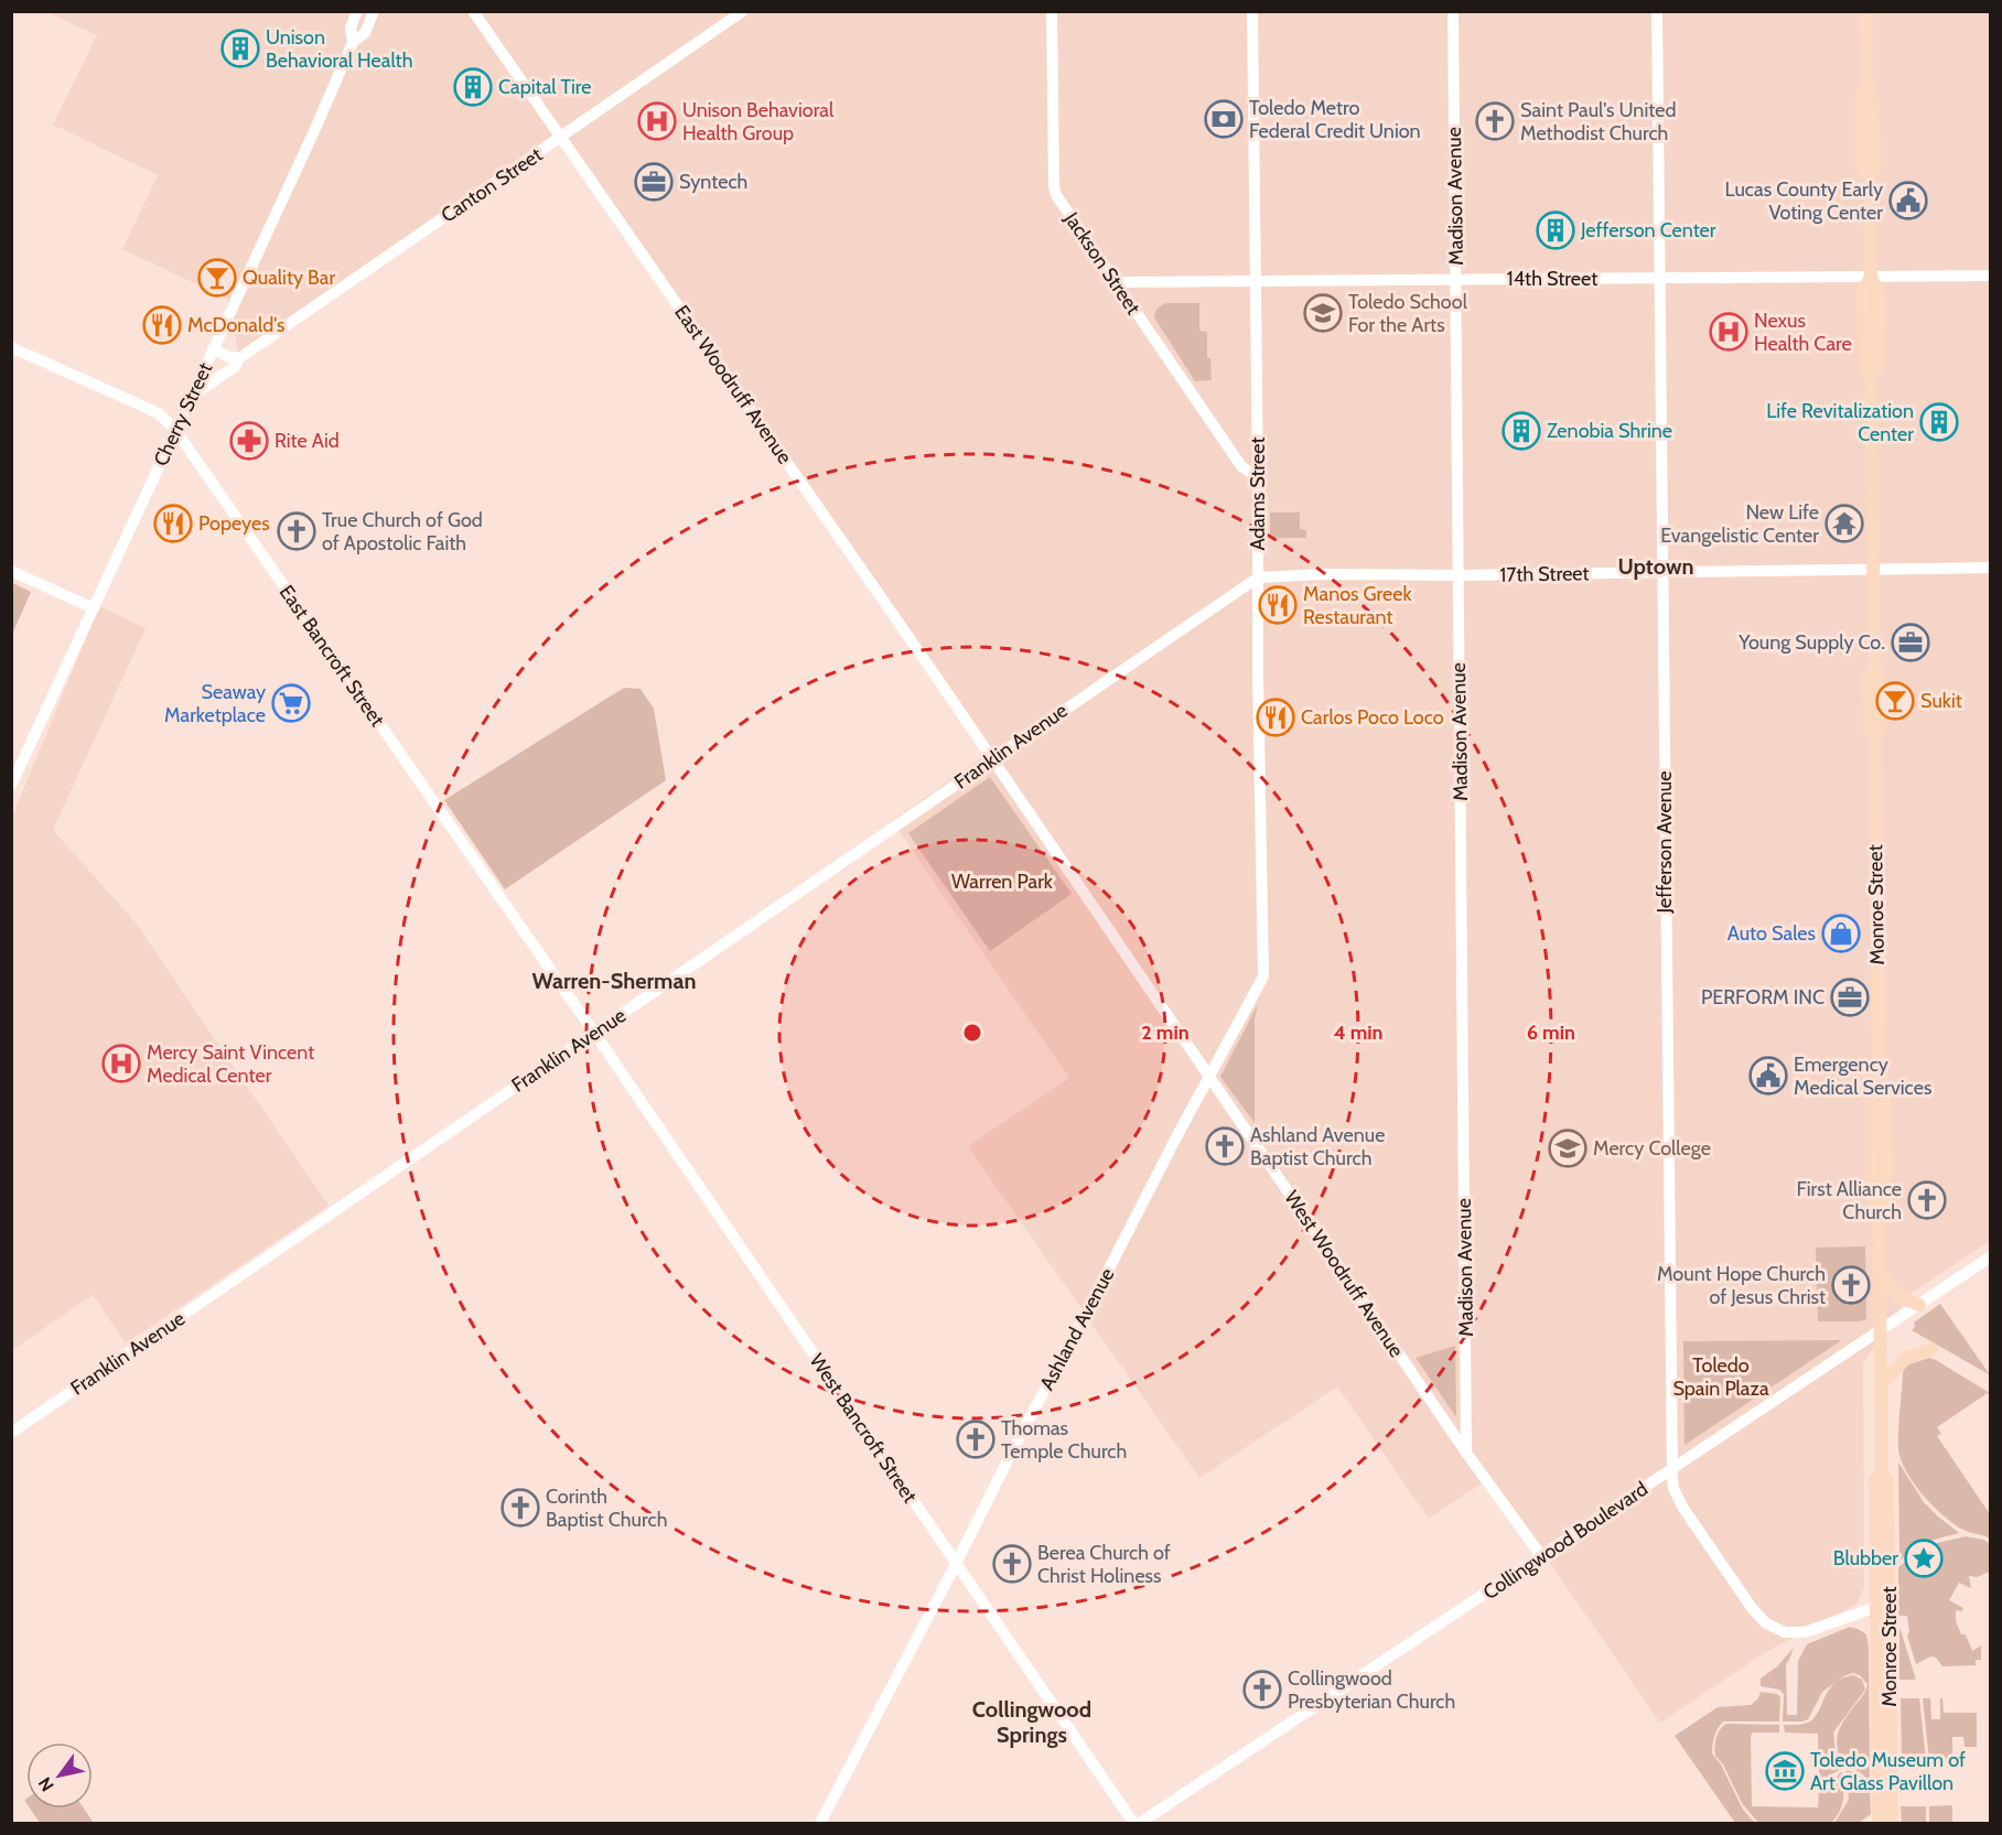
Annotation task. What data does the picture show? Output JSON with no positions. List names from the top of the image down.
{
  "streets": {
    "main road": ["Monroe Street"],
    "street": [
      "Canton Street",
      "Madison Avenue",
      "Jackson Street",
      "14th Street",
      "East Woodruff Avenue",
      "Cherry Street",
      "Adams Street",
      "17th Street",
      "East Bancroft Street",
      "Franklin Avenue",
      "Jefferson Avenue",
      "West Woodruff Avenue",
      "Ashland Avenue",
      "West Bancroft Street",
      "Collingwood Boulevard"
    ]
  },
  "crossings": [
    ["Canton Street", "East Woodruff Avenue"],
    ["Canton Street", "Cherry Street"],
    ["Madison Avenue", "14th Street"],
    ["Madison Avenue", "17th Street"],
    ["Madison Avenue", "West Woodruff Avenue"],
    ["Jackson Street", "14th Street"],
    ["Jackson Street", "Adams Street"],
    ["14th Street", "Adams Street"],
    ["14th Street", "Jefferson Avenue"],
    ["14th Street", "Monroe Street"],
    ["East Woodruff Avenue", "Franklin Avenue"],
    ["East Woodruff Avenue", "West Woodruff Avenue"],
    ["Cherry Street", "East Bancroft Street"],
    ["Adams Street", "17th Street"],
    ["Adams Street", "Franklin Avenue"],
    ["Adams Street", "Ashland Avenue"],
    ["17th Street", "Franklin Avenue"],
    ["17th Street", "Jefferson Avenue"],
    ["17th Street", "Monroe Street"],
    ["East Bancroft Street", "Franklin Avenue"],
    ["East Bancroft Street", "West Bancroft Street"],
    ["Franklin Avenue", "West Woodruff Avenue"],
    ["Franklin Avenue", "West Bancroft Street"],
    ["Jefferson Avenue", "Monroe Street"],
    ["Jefferson Avenue", "Collingwood Boulevard"],
    ["Monroe Street", "Collingwood Boulevard"],
    ["West Woodruff Avenue", "Ashland Avenue"],
    ["West Woodruff Avenue", "Collingwood Boulevard"],
    ["Ashland Avenue", "West Bancroft Street"]
  ],
  "districts": ["Uptown", "Warren-Sherman", "Collingwood Springs"],
  "parks": ["Warren Park", "Toledo Spain Plaza"],
  "places": {
    "building": [
      "Unison Behavioral Health",
      "Capital Tire",
      "Jefferson Center",
      "Life Revitalization Center",
      "Zenobia Shrine"
    ],
    "bank": ["Toledo Metro Federal Credit Union"],
    "hospital": ["Unison Behavioral Health Group", "Nexus Health Care", "Mercy Saint Vincent Medical Center"],
    "church": [
      "Saint Paul's United Methodist Church",
      "True Church of God of Apostolic Faith",
      "Ashland Avenue Baptist Church",
      "First Alliance Church",
      "Mount Hope Church of Jesus Christ",
      "Thomas Temple Church",
      "Corinth Baptist Church",
      "Berea Church of Christ Holiness",
      "Collingwood Presbyterian Church"
    ],
    "office": ["Syntech", "Young Supply Co.", "PERFORM INC"],
    "public building": ["Lucas County Early Voting Center", "Emergency Medical Services"],
    "bar": ["Quality Bar", "Sukit"],
    "school or university": ["Toledo School For the Arts", "Mercy College"],
    "restaurant": [
      "McDonald's",
      "Popeyes",
      "Manos Greek Restaurant",
      "Carlos Poco Loco"
    ],
    "pharmacy": ["Rite Aid"],
    "temple": ["New Life Evangelistic Center"],
    "supermarket": ["Seaway Marketplace"],
    "shop": ["Auto Sales"],
    "place": ["Blubber"],
    "museum": ["Toledo Museum of Art Glass Pavillon"]
  },
  "north": "bottom left",
  "rings": ["2 min", "4 min", "6 min"]
}
